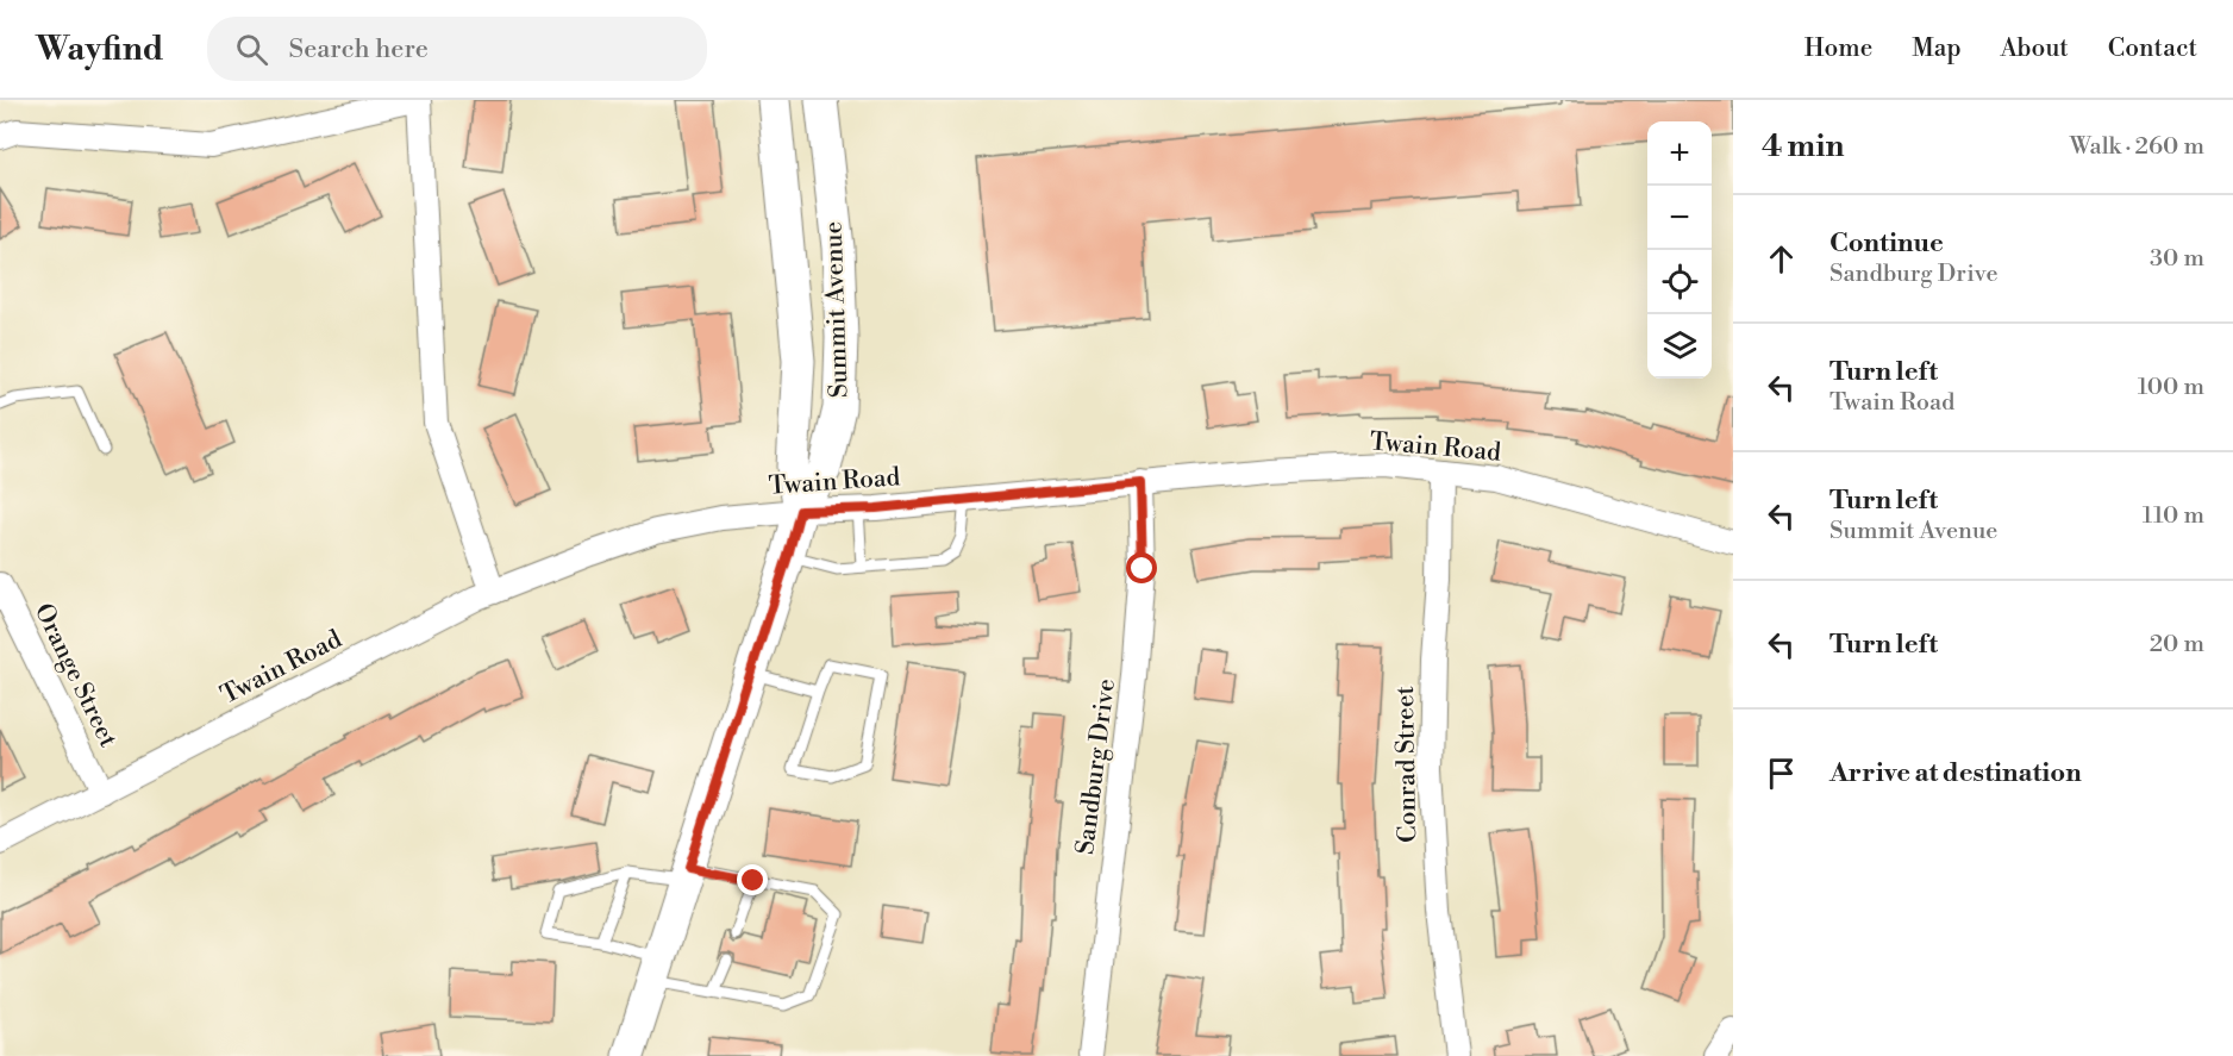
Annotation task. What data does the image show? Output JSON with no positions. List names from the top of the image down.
{
  "streets": {
    "main road": ["Summit Avenue"],
    "street": [
      "Twain Road",
      "Orange Street",
      "Conrad Street",
      "Sandburg Drive"
    ]
  },
  "crossings": [
    ["Summit Avenue", "Twain Road"],
    ["Twain Road", "Orange Street"],
    ["Twain Road", "Conrad Street"],
    ["Twain Road", "Sandburg Drive"]
  ],
  "page": {
    "header": "Wayfind",
    "search": "Search here",
    "nav": [
      "Home",
      "Map",
      "About",
      "Contact"
    ],
    "heading": ["4 min", "Walk · 260 m"],
    "map_buttons": ["+", "−"],
    "list": [
      ["Continue", "Sandburg Drive", "30 m"],
      ["Turn left", "Twain Road", "100 m"],
      ["Turn left", "Summit Avenue", "110 m"],
      ["Turn left", "20 m"],
      "Arrive at destination"
    ]
  }
}
